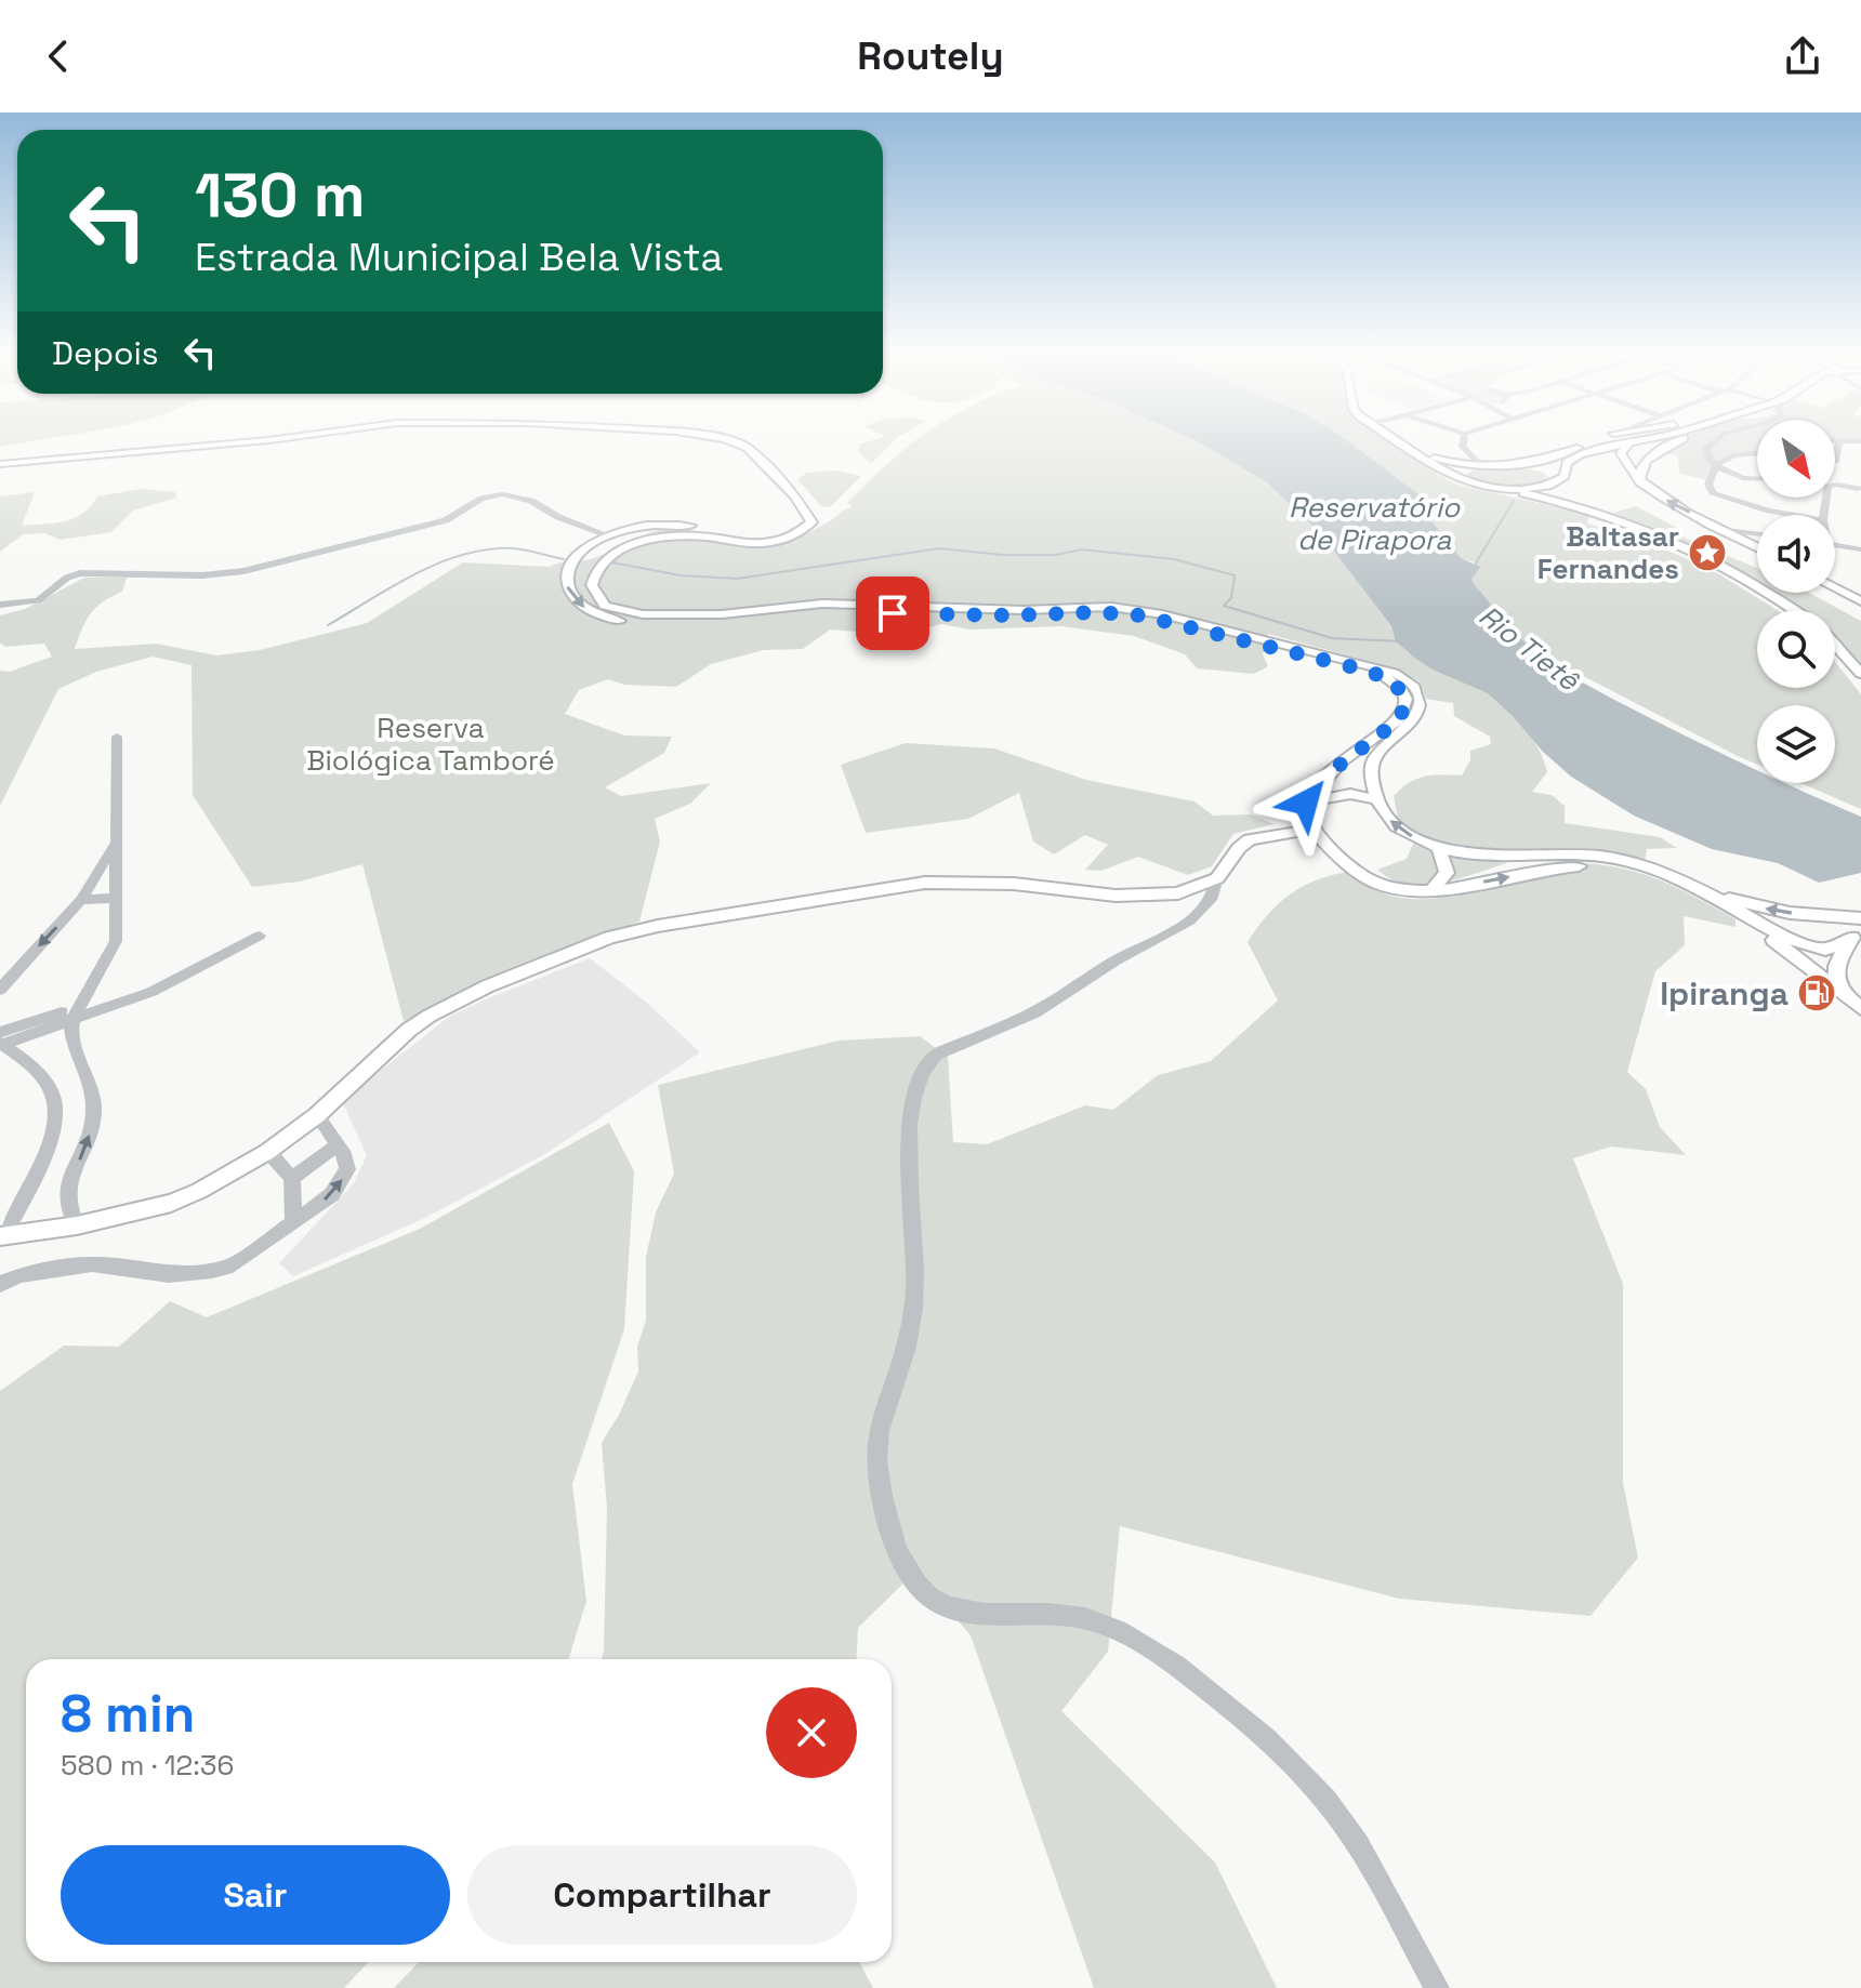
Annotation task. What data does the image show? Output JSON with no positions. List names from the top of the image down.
{
  "water": ["Reservatório de Pirapora", "Rio Tietê"],
  "parks": ["Reserva Biológica Tamboré"],
  "places": {
    "place": ["Baltasar Fernandes"],
    "fuel station": ["Ipiranga"]
  },
  "north": "bottom right",
  "page": {
    "header": "Routely",
    "turn": ["130 m", "Estrada Municipal Bela Vista"],
    "then": "Depois",
    "heading": ["8 min", "580 m · 12:36"],
    "buttons": ["Sair", "Compartilhar"]
  }
}
